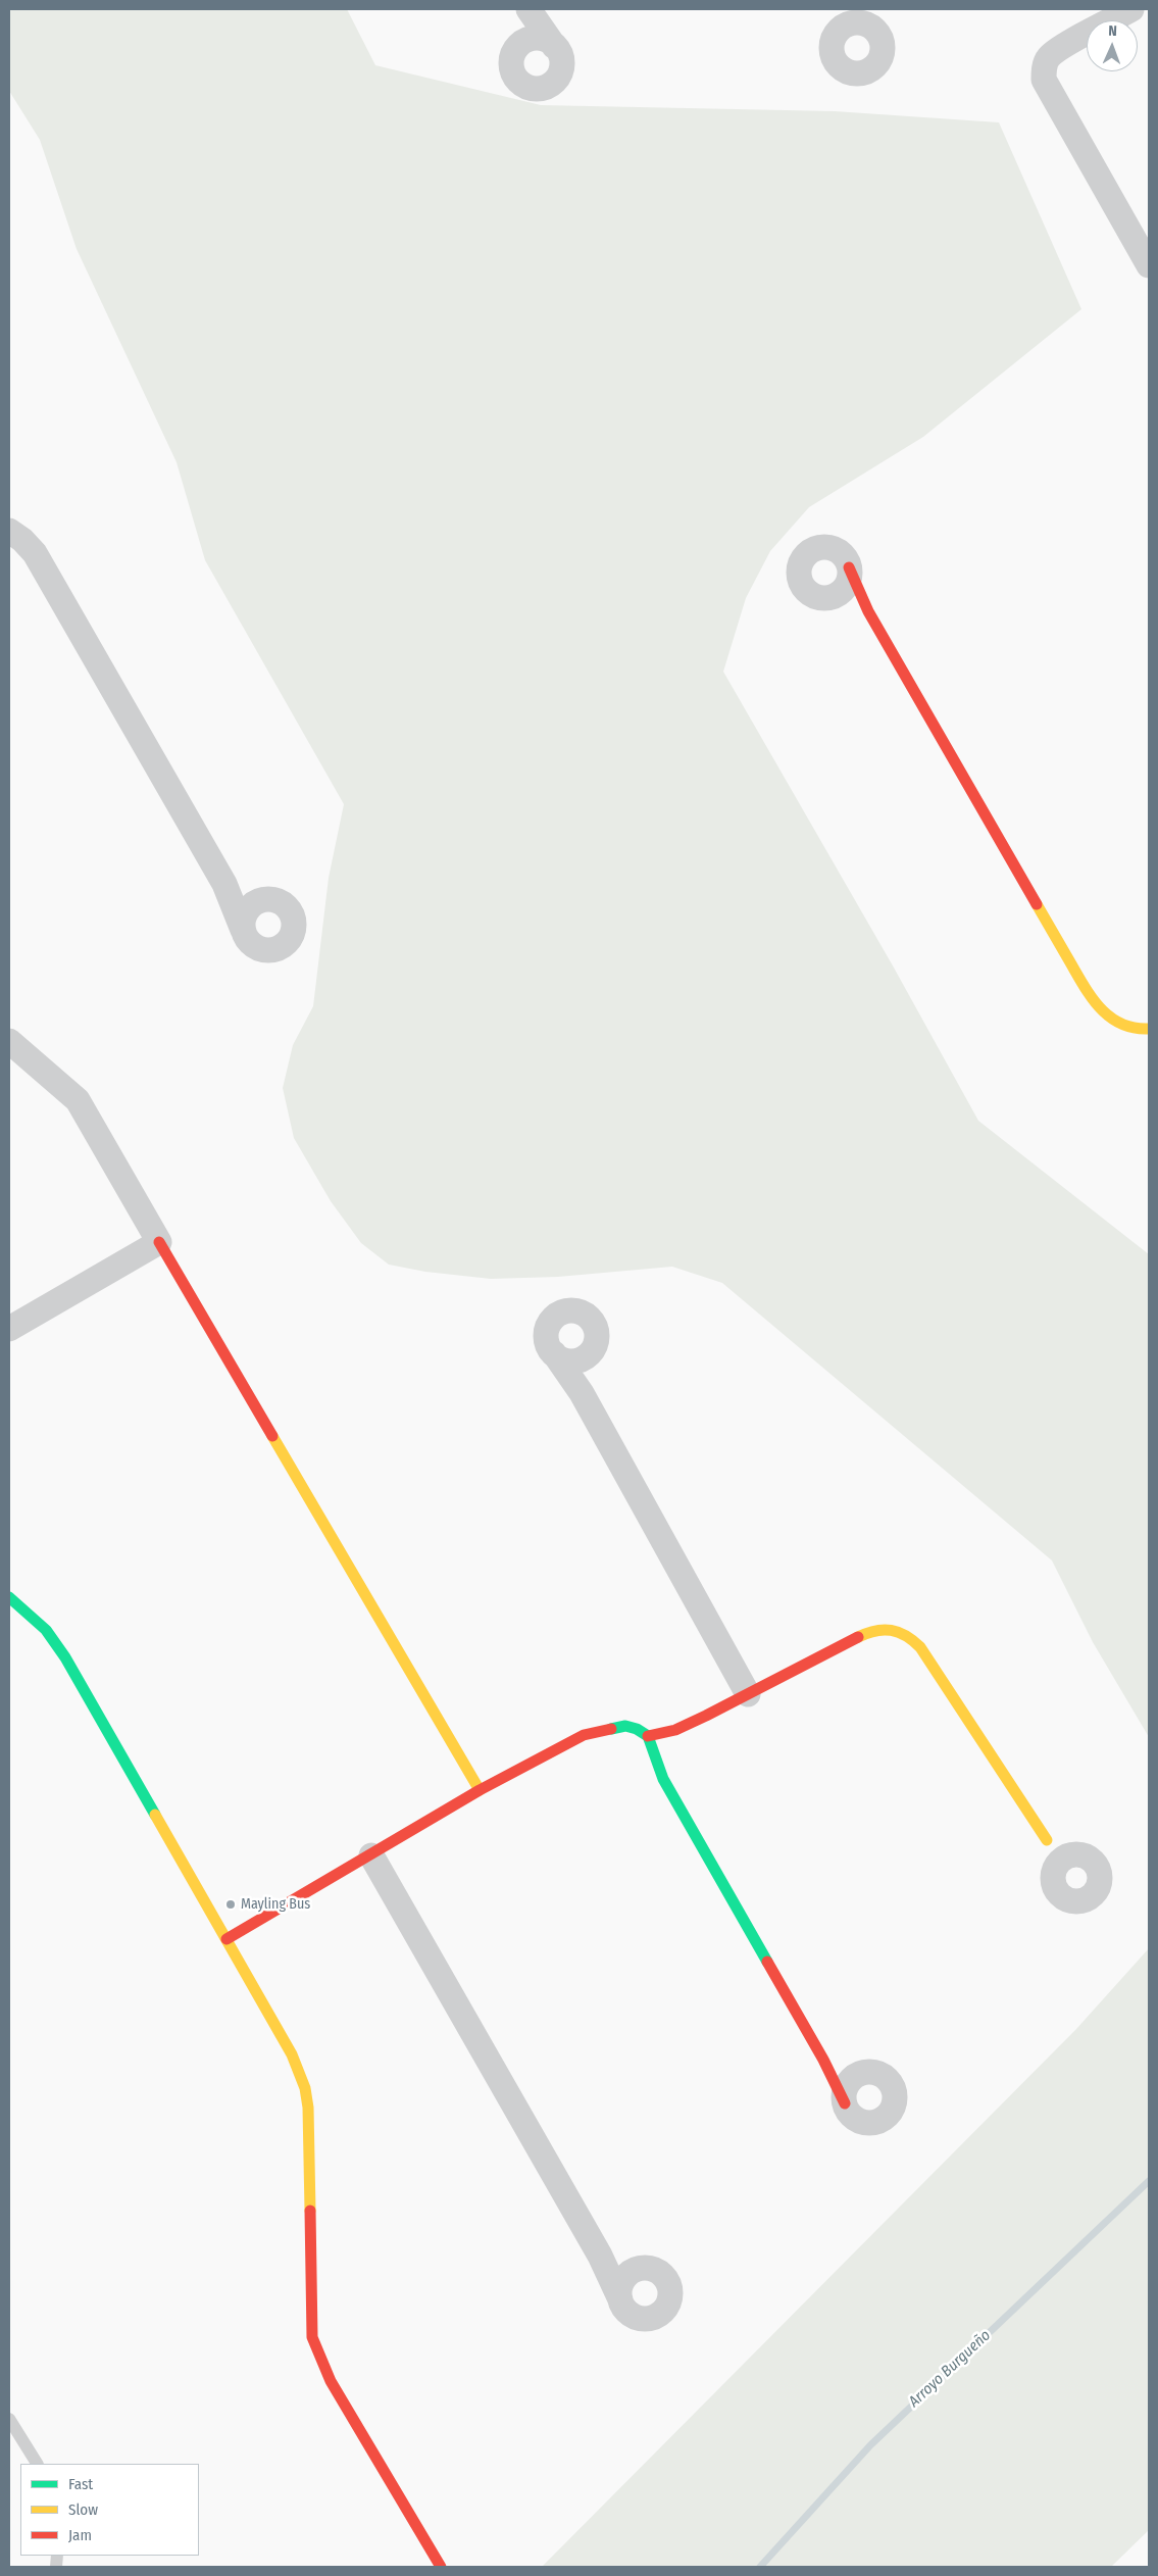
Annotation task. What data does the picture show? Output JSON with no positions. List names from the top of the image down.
{
  "water": ["Arroyo Burgueño"],
  "places": ["Mayling Bus"],
  "legend": ["Fast", "Slow", "Jam"],
  "north": "top"
}
